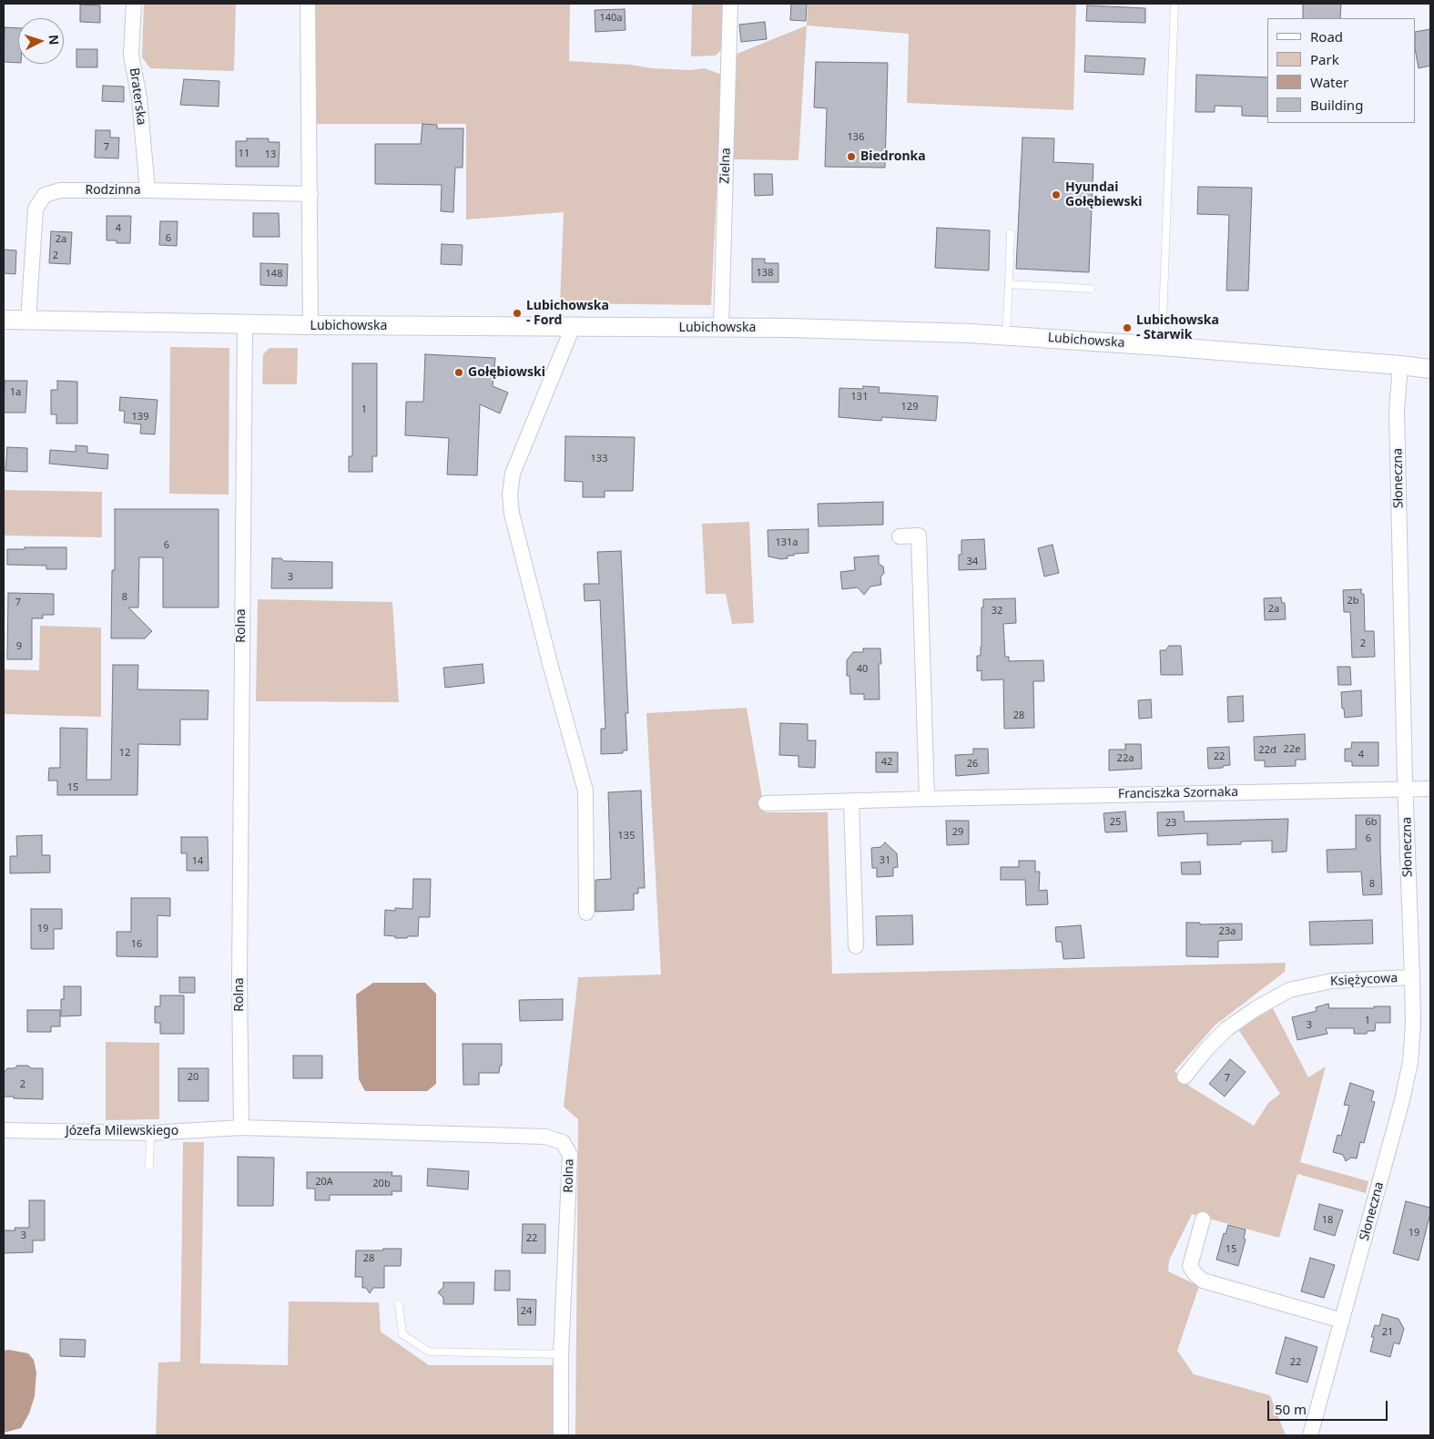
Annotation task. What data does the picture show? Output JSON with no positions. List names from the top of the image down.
{
  "streets": {
    "street": [
      "Braterska",
      "Zielna",
      "Rodzinna",
      "Lubichowska",
      "Słoneczna",
      "Rolna",
      "Franciszka Szornaka",
      "Księżycowa",
      "Józefa Milewskiego"
    ]
  },
  "crossings": [
    ["Braterska", "Rodzinna"],
    ["Zielna", "Lubichowska"],
    ["Rodzinna", "Lubichowska"],
    ["Lubichowska", "Słoneczna"],
    ["Lubichowska", "Rolna"],
    ["Słoneczna", "Franciszka Szornaka"],
    ["Słoneczna", "Księżycowa"],
    ["Rolna", "Józefa Milewskiego"]
  ],
  "places": [
    "Biedronka",
    "Hyundai Gołębiewski",
    "Lubichowska - Ford",
    "Lubichowska - Starwik",
    "Gołębiowski"
  ],
  "house_numbers": [
    "140a",
    "136",
    "7",
    "11",
    "13",
    "4",
    "6",
    "2a",
    "2",
    "138",
    "148",
    "1a",
    "131",
    "129",
    "1",
    "139",
    "133",
    "131a",
    "6",
    "34",
    "3",
    "8",
    "2b",
    "7",
    "2a",
    "32",
    "2",
    "9",
    "40",
    "28",
    "22e",
    "22d",
    "12",
    "4",
    "22",
    "22a",
    "42",
    "26",
    "15",
    "25",
    "6b",
    "23",
    "29",
    "135",
    "6",
    "31",
    "14",
    "8",
    "19",
    "23a",
    "16",
    "1",
    "3",
    "20",
    "7",
    "2",
    "20A",
    "20b",
    "18",
    "19",
    "3",
    "22",
    "15",
    "28",
    "24",
    "21",
    "22"
  ],
  "legend": [
    "Road",
    "Park",
    "Water",
    "Building"
  ],
  "scale_bar": "50 m",
  "north": "right"
}
